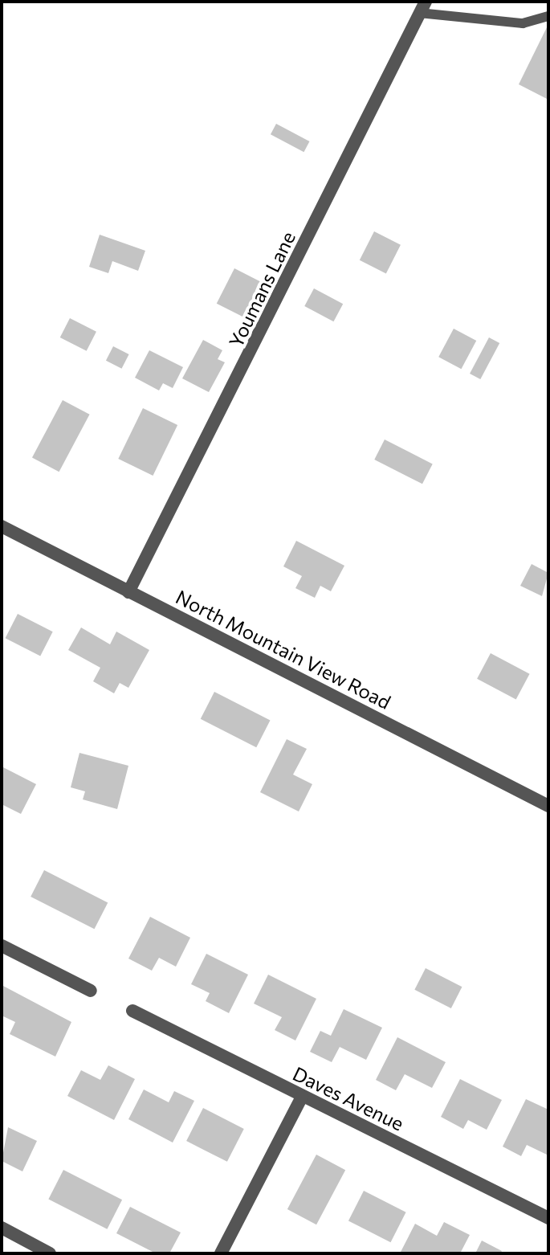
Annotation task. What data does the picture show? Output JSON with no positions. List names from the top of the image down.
{
  "streets": {
    "street": ["Youmans Lane", "North Mountain View Road", "Daves Avenue"]
  },
  "crossings": [
    ["Youmans Lane", "North Mountain View Road"]
  ]
}
